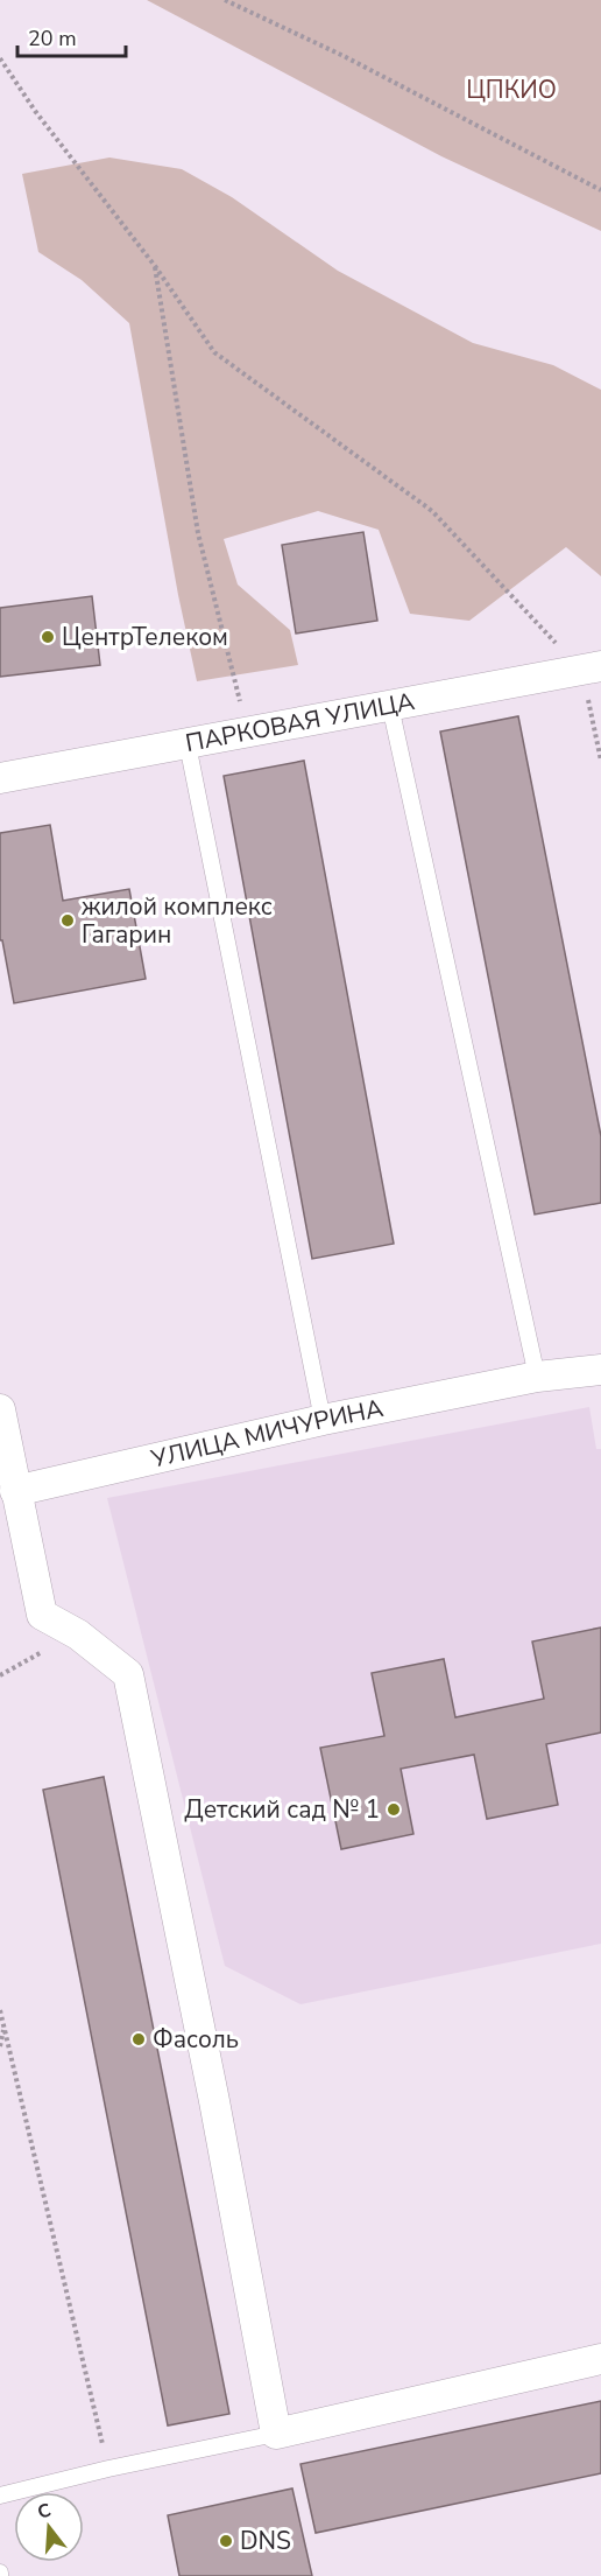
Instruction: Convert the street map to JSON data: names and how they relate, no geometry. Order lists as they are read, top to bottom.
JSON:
{
  "streets": {
    "street": ["ПАРКОВАЯ УЛИЦА", "УЛИЦА МИЧУРИНА"]
  },
  "parks": ["ЦПКИО"],
  "places": [
    "ЦентрТелеком",
    "жилой комплекс Гагарин",
    "Детский сад № 1",
    "Фасоль",
    "DNS"
  ],
  "scale_bar": "20 m",
  "north": "top"
}
